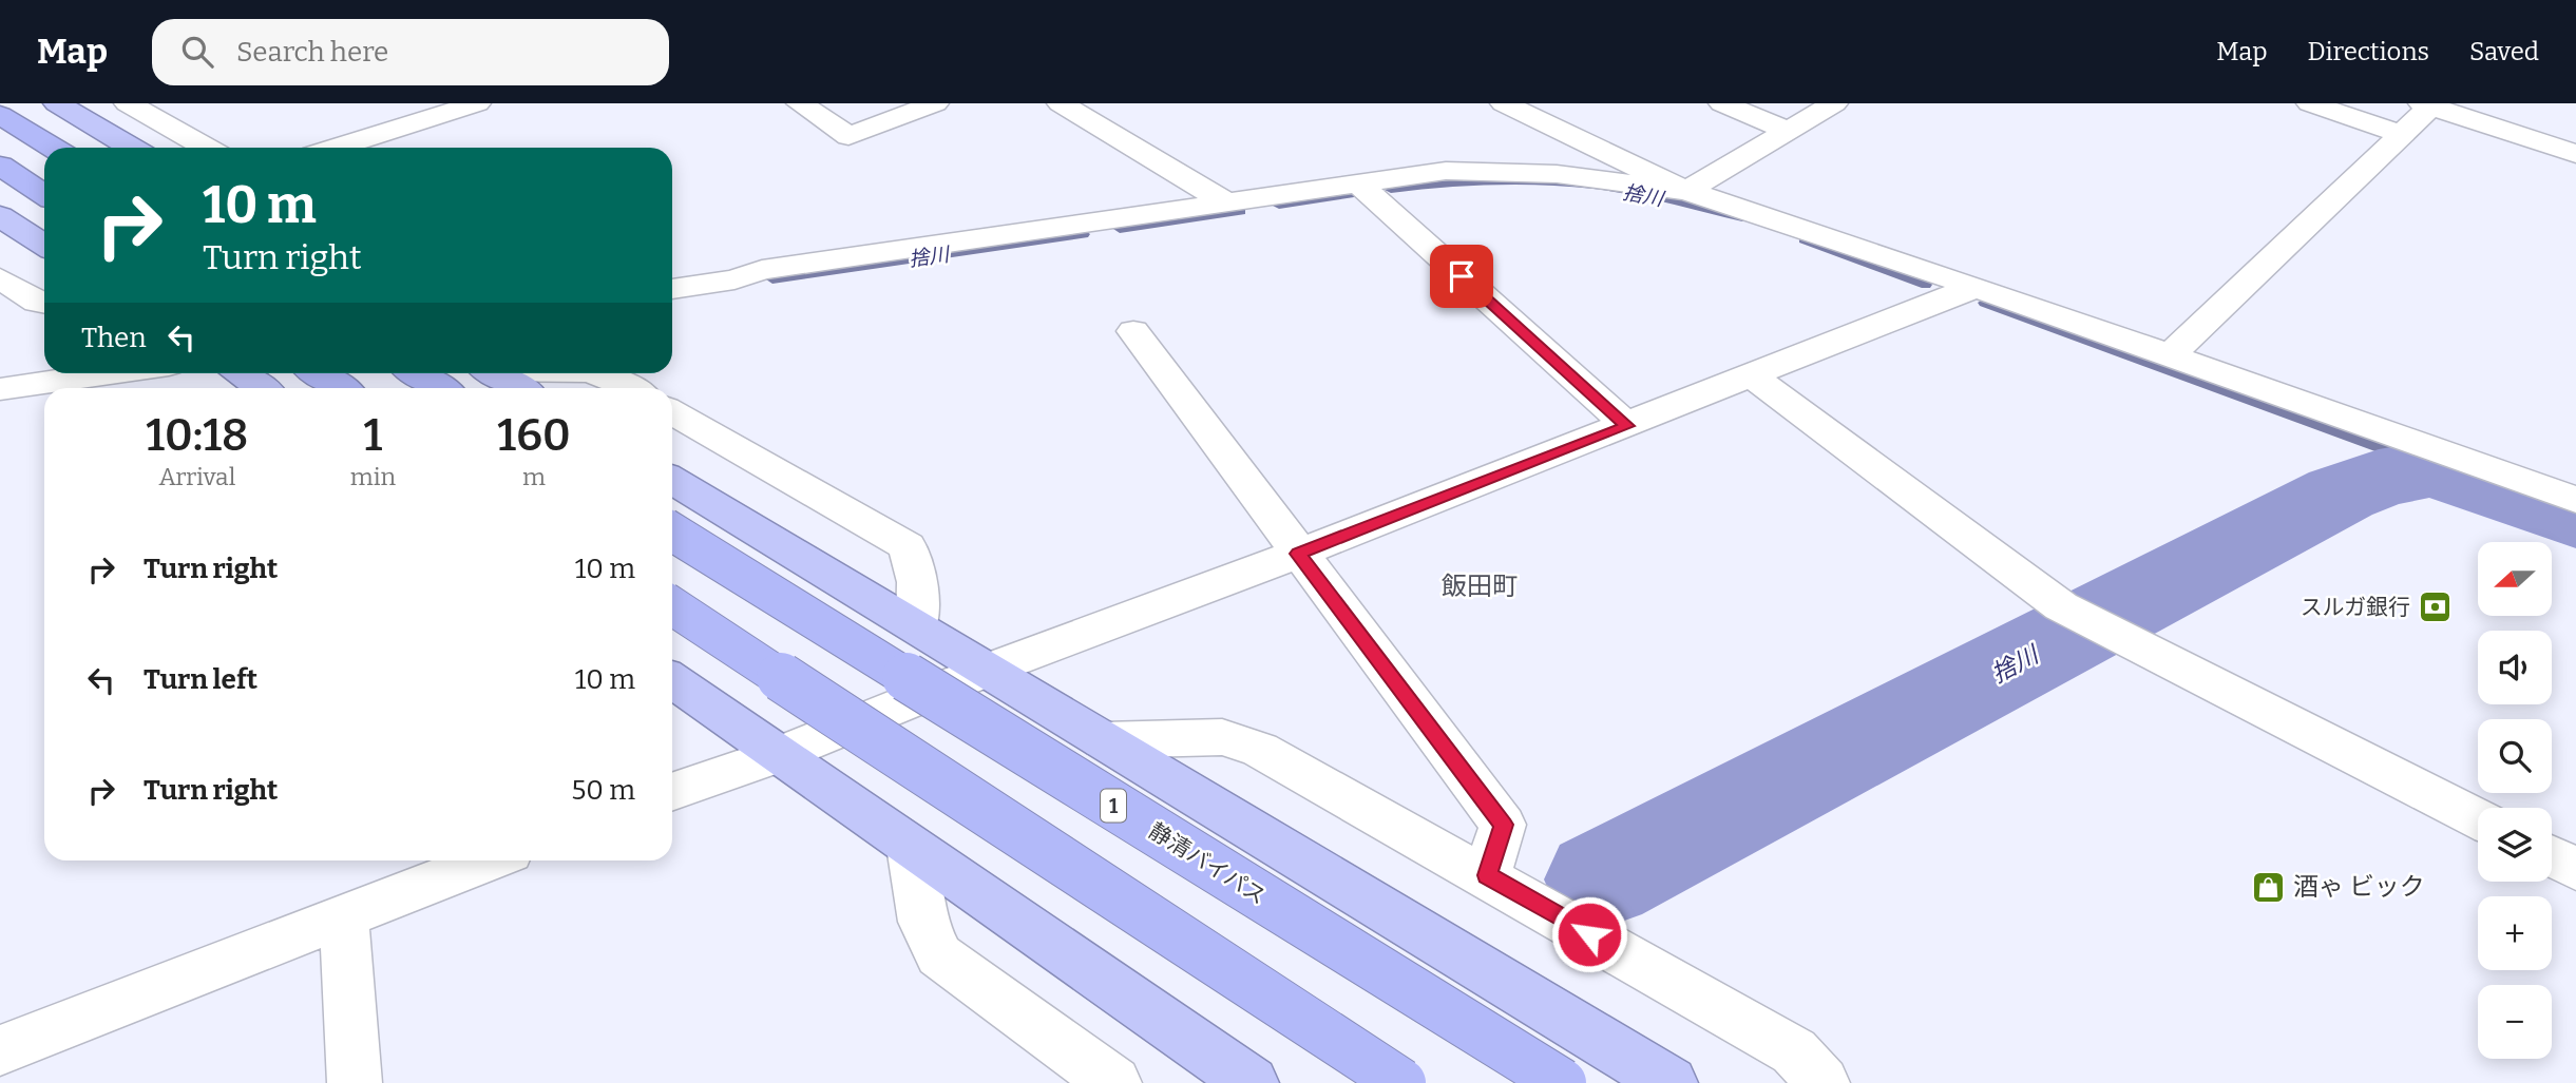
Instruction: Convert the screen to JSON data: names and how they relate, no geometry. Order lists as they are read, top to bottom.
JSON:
{
  "streets": {
    "highway": ["1", "静清バイパス"]
  },
  "districts": ["飯田町"],
  "water": ["捨川"],
  "places": {
    "bank": ["スルガ銀行"],
    "shop": ["酒ゃ ビック"]
  },
  "north": "left",
  "page": {
    "header": "Map",
    "search": "Search here",
    "nav": ["Map", "Directions", "Saved"],
    "turn": ["10 m", "Turn right"],
    "then": "Then",
    "eta": [
      "10:18",
      "Arrival",
      "1",
      "min",
      "160",
      "m"
    ],
    "list": [
      {
        "name": "Turn right",
        "value": "10 m"
      },
      {
        "name": "Turn left",
        "value": "10 m"
      },
      {
        "name": "Turn right",
        "value": "50 m"
      }
    ],
    "map_buttons": ["+", "−"]
  }
}
